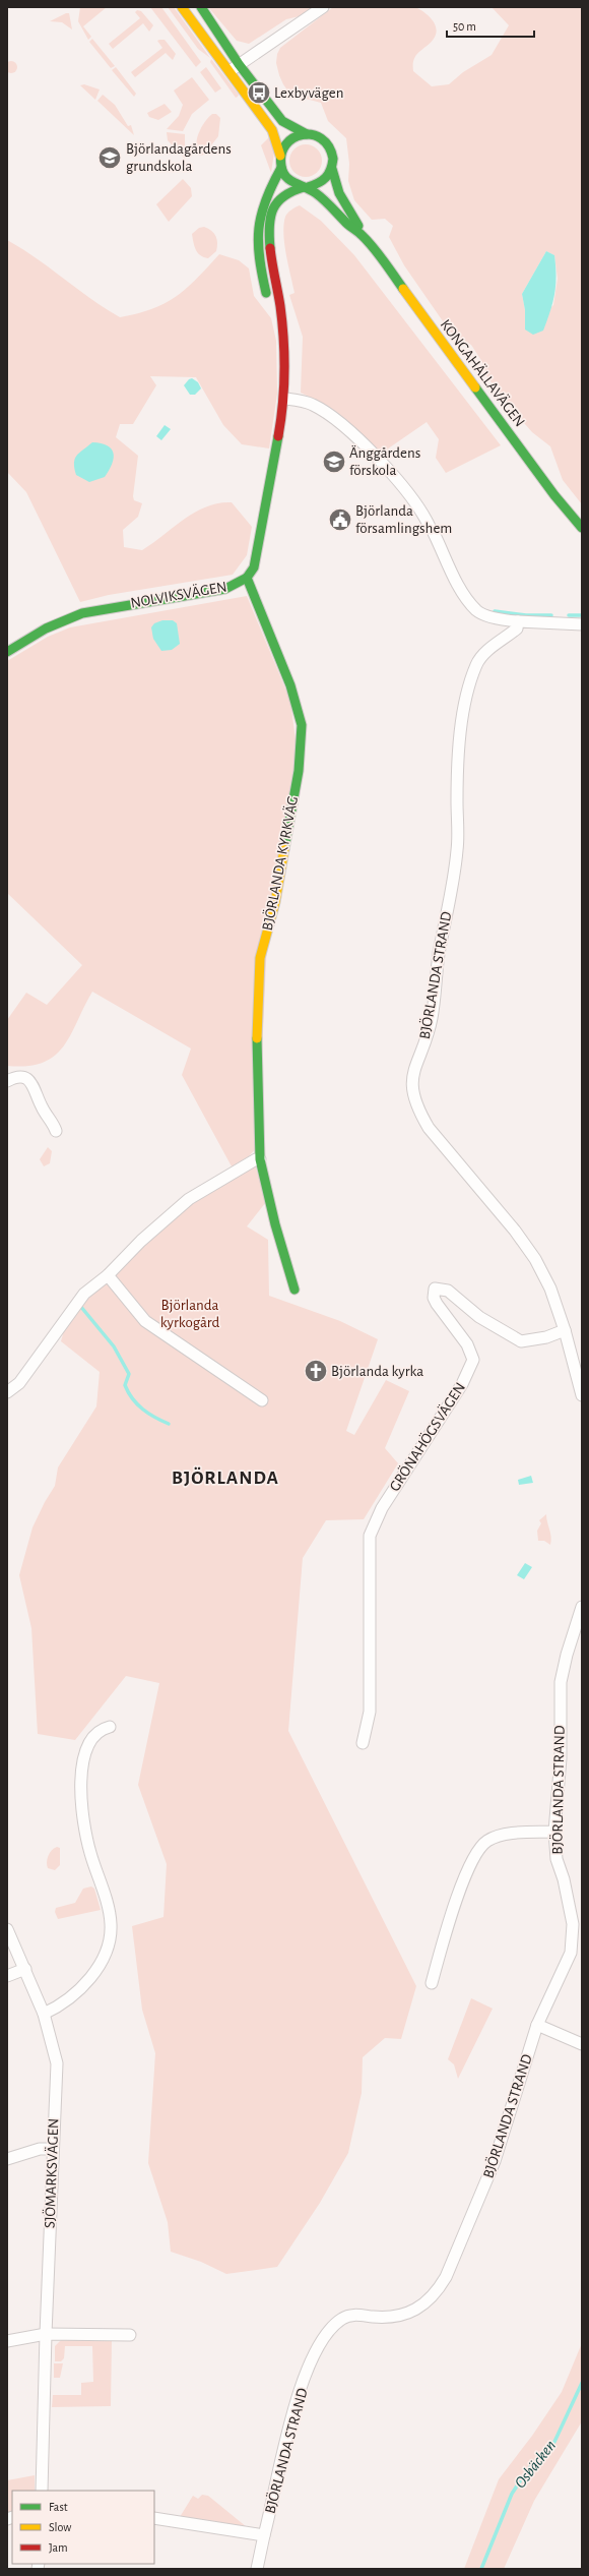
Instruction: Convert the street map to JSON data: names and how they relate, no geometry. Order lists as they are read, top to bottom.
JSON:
{
  "streets": {
    "street": [
      "KONGAHÄLLAVÄGEN",
      "NOLVIKSVÄGEN",
      "BJÖRLANDA KYRKVÄG",
      "BJÖRLANDA STRAND",
      "GRÖNAHÖGSVÄGEN",
      "SJÖMARKSVÄGEN"
    ]
  },
  "crossings": [
    ["KONGAHÄLLAVÄGEN", "NOLVIKSVÄGEN"],
    ["NOLVIKSVÄGEN", "BJÖRLANDA KYRKVÄG"],
    ["BJÖRLANDA STRAND", "GRÖNAHÖGSVÄGEN"]
  ],
  "districts": ["BJÖRLANDA"],
  "water": ["Osbäcken"],
  "parks": ["Björlanda kyrkogård"],
  "places": {
    "bus stop": ["Lexbyvägen"],
    "school or university": ["Björlandagårdens grundskola", "Änggårdens förskola"],
    "public building": ["Björlanda församlingshem"],
    "church": ["Björlanda kyrka"]
  },
  "legend": ["Fast", "Slow", "Jam"],
  "scale_bar": "50 m"
}
